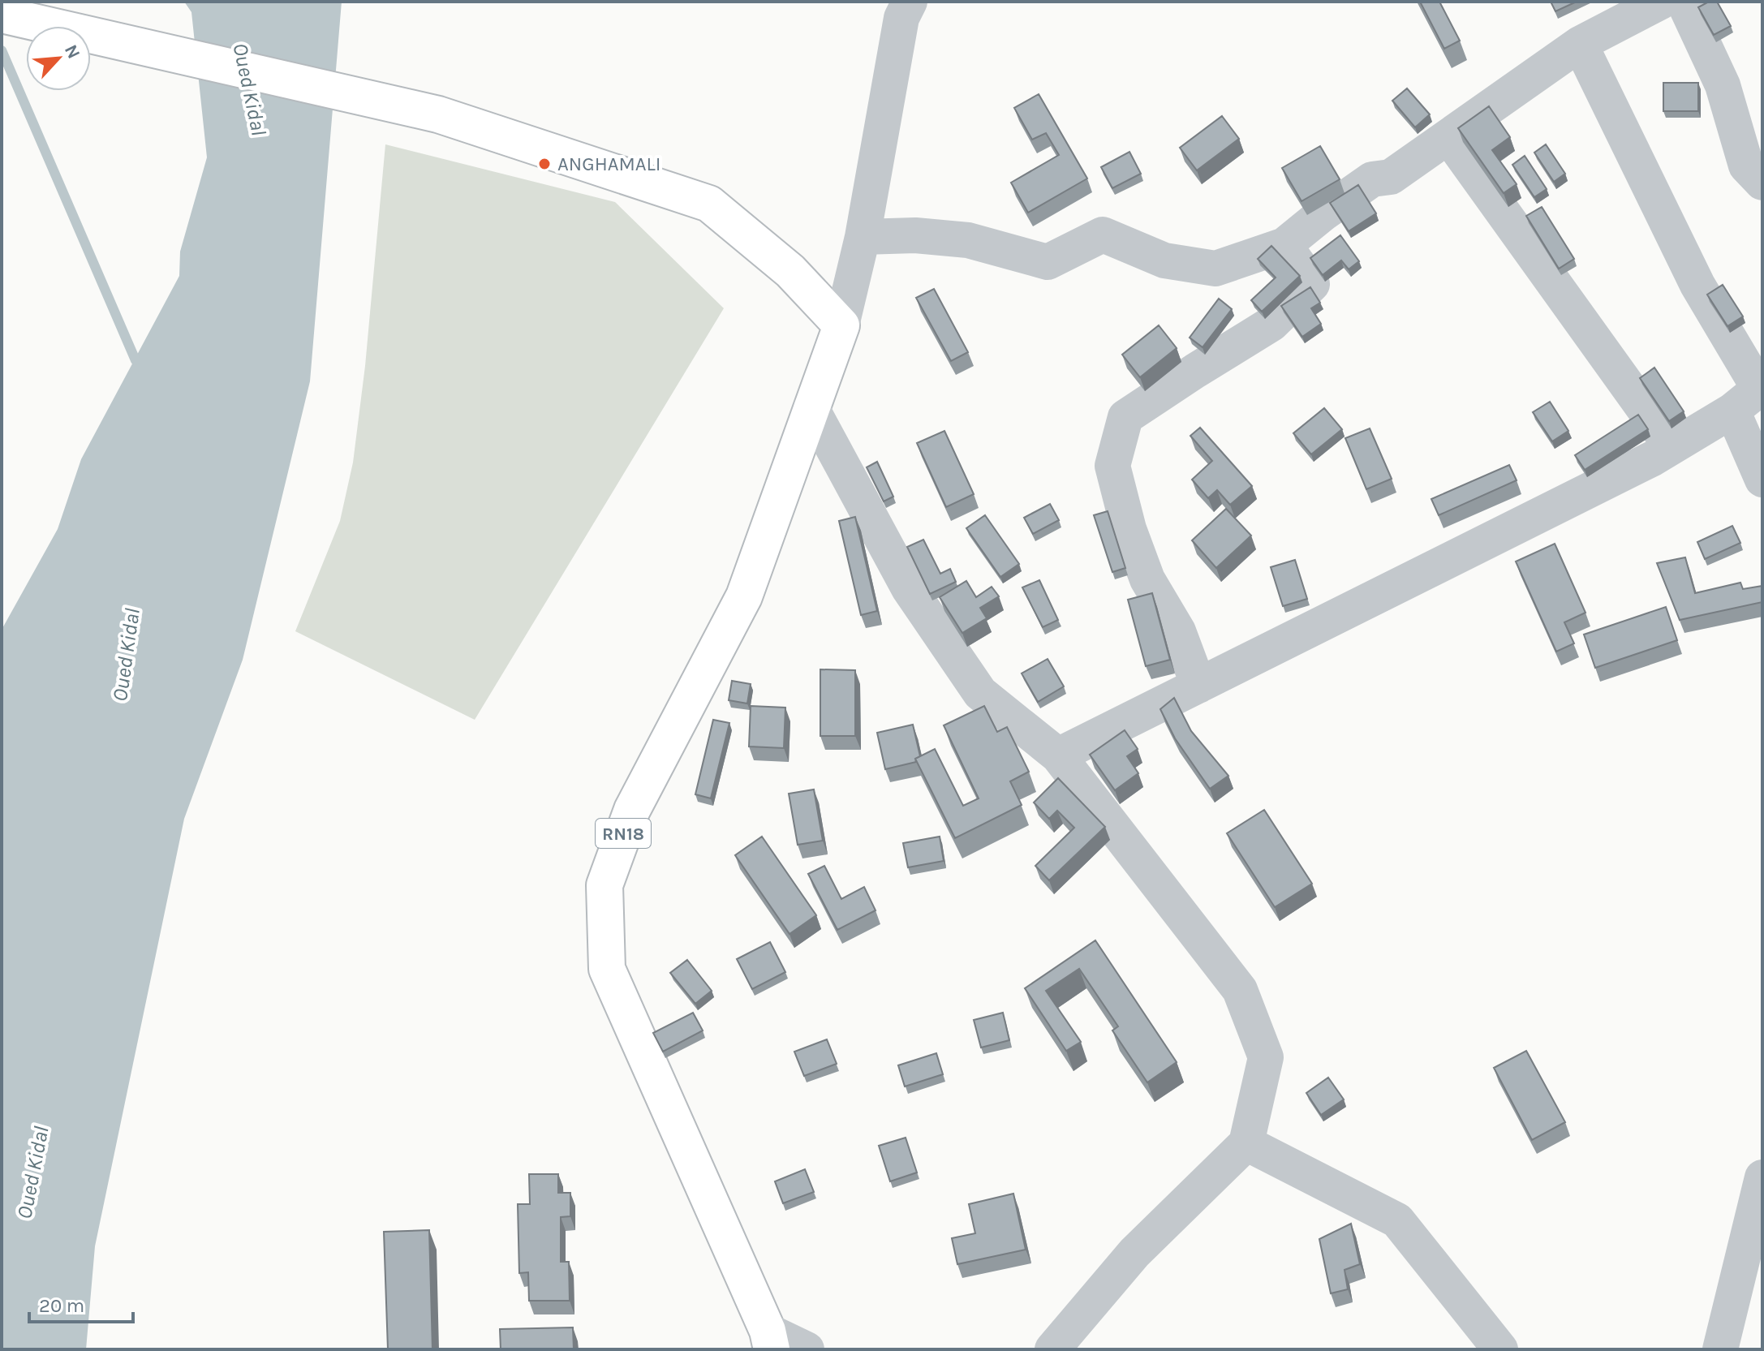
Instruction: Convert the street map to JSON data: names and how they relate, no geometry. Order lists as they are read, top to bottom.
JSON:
{
  "streets": {
    "main road": ["RN18"]
  },
  "water": ["Oued Kidal"],
  "places": ["ANGHAMALI"],
  "scale_bar": "20 m",
  "north": "top right"
}
